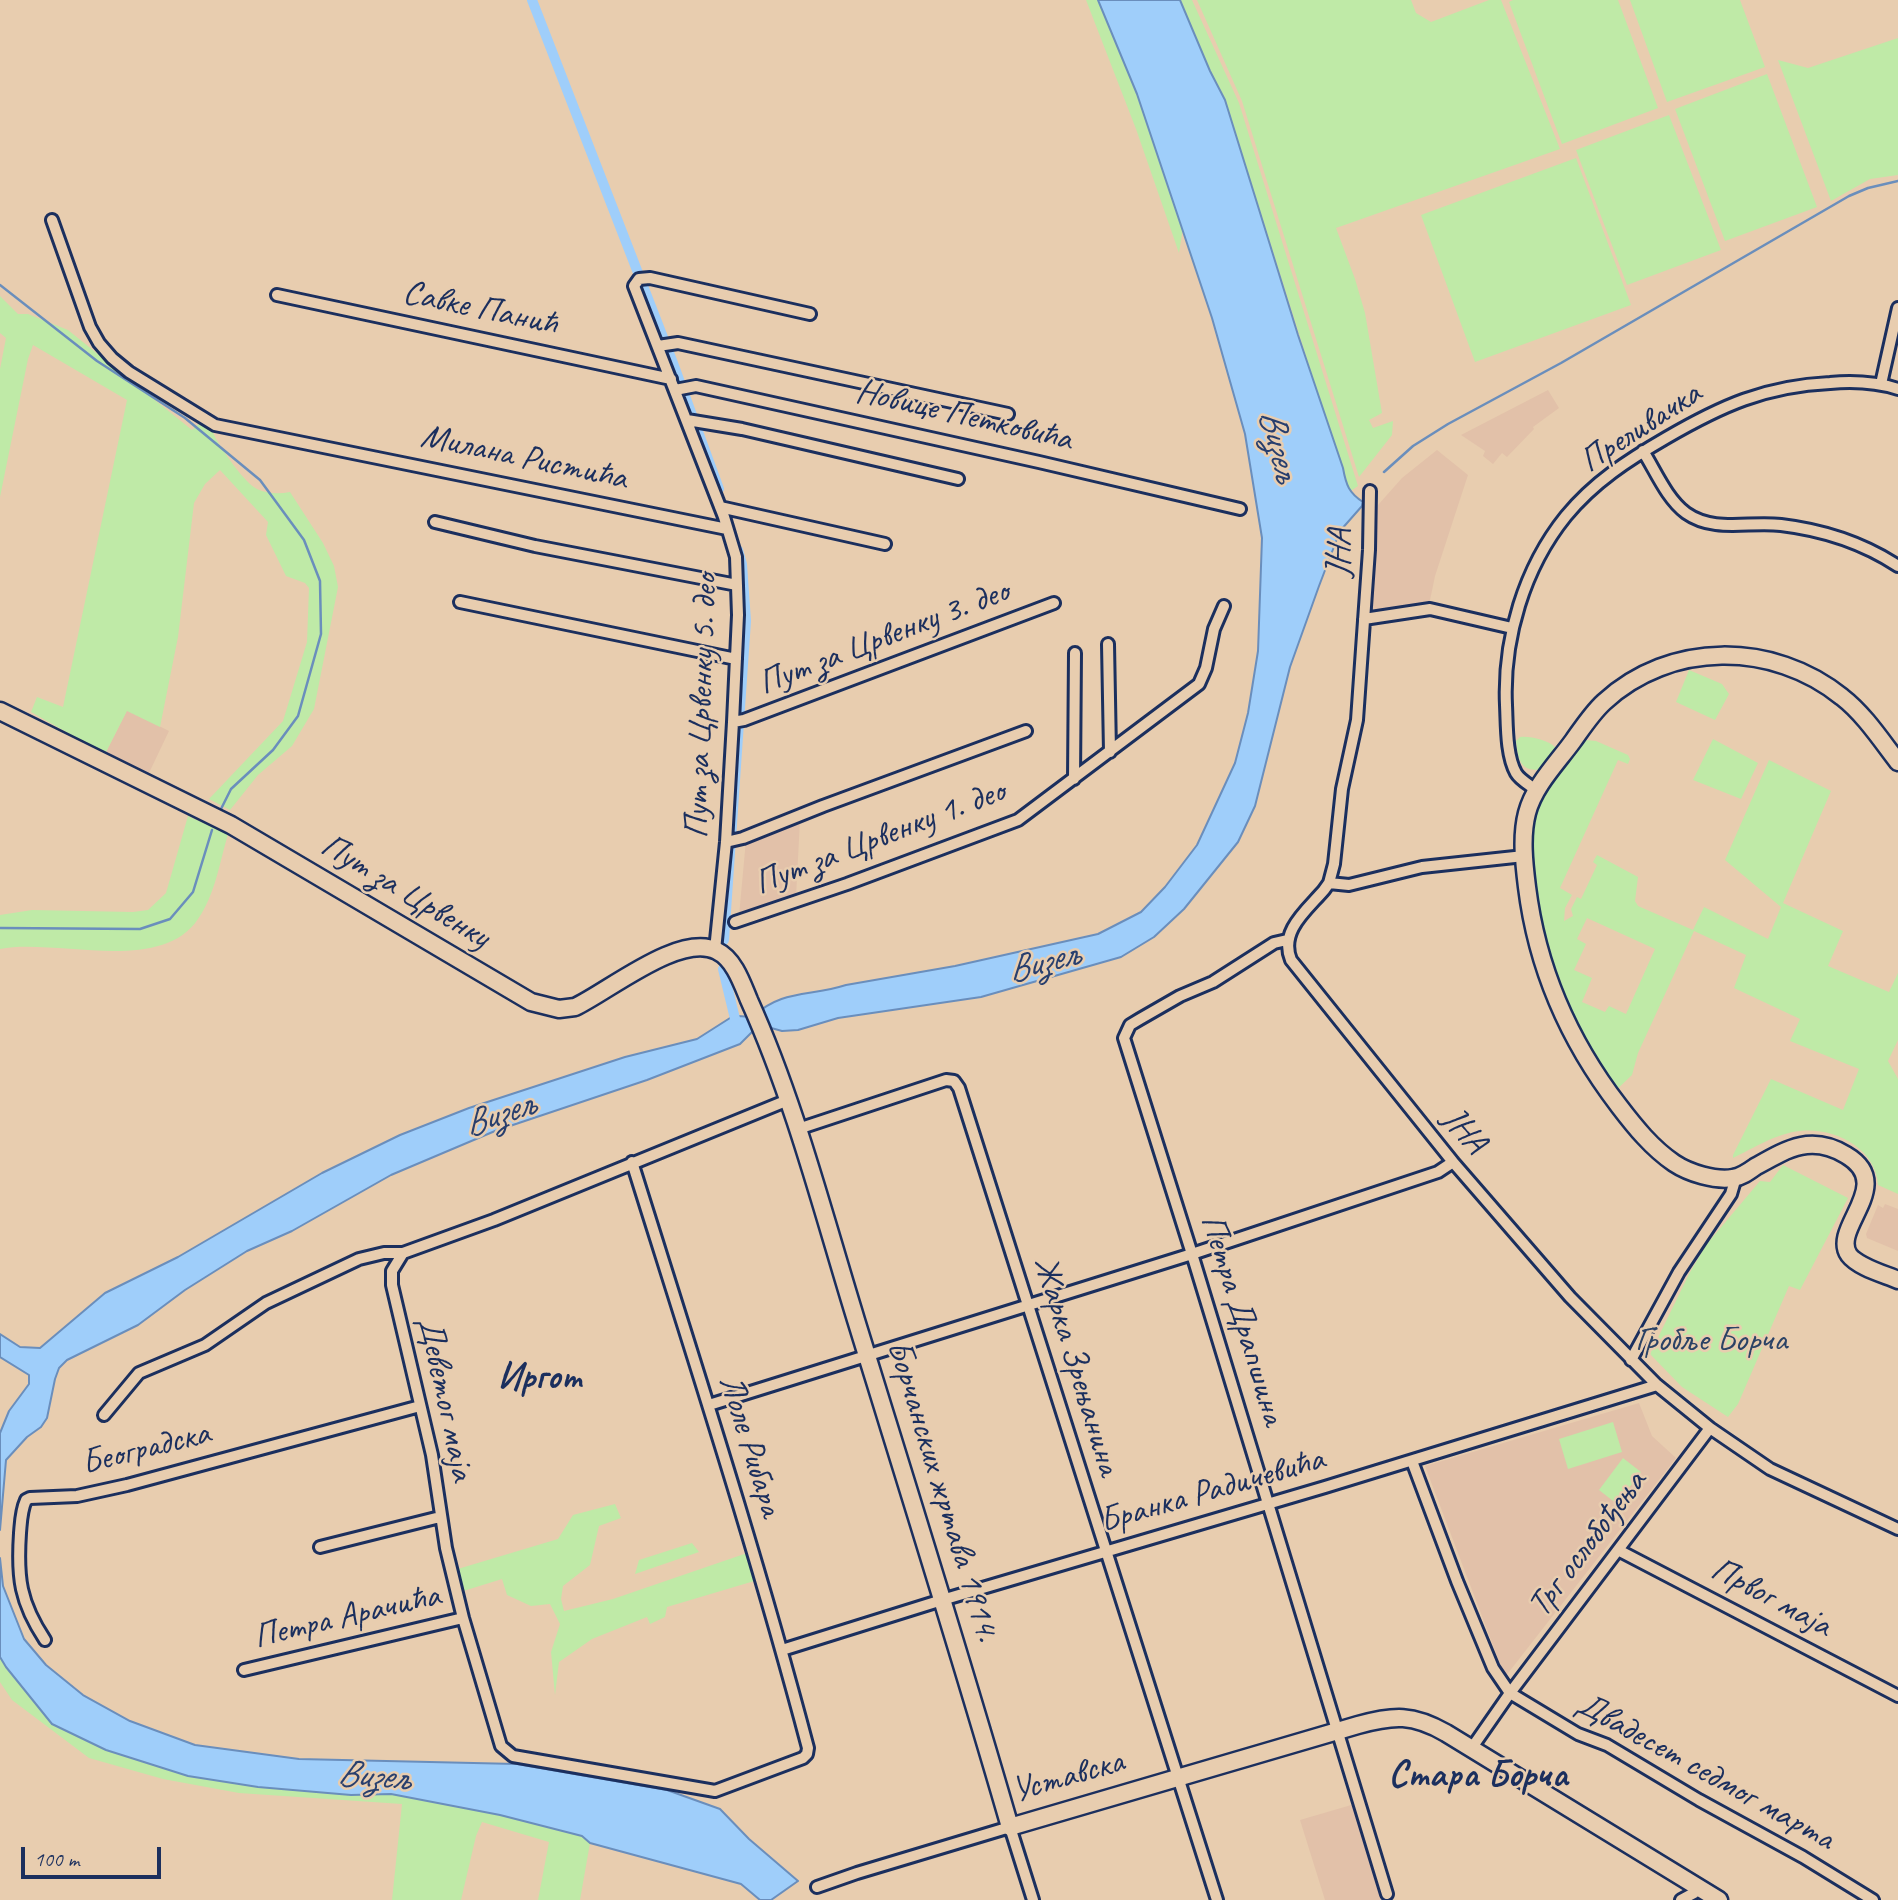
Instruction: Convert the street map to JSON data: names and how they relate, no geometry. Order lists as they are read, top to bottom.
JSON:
{
  "streets": {
    "street": [
      "Савке Панић",
      "Новице Петковића",
      "Преливачка",
      "Милана Ристића",
      "ЈНА",
      "Пут за Црвенку 3. део",
      "Пут за Црвенку 5. део",
      "Пут за Црвенку 1. део",
      "Пут за Црвенку",
      "Петра Драпшина",
      "Жарка Зрењанина",
      "Деветог маја",
      "Лоле Рибара",
      "Београдска",
      "Борчанских жртава 1914.",
      "Бранка Радичевића",
      "Трг ослобођења",
      "Првог маја",
      "Петра Арачића",
      "Двадесет седмог марта",
      "Уставска"
    ]
  },
  "crossings": [
    ["Савке Панић", "Новице Петковића"],
    ["Савке Панић", "Пут за Црвенку 5. део"],
    ["Новице Петковића", "Пут за Црвенку 5. део"],
    ["Преливачка", "ЈНА"],
    ["Милана Ристића", "Пут за Црвенку 5. део"],
    ["ЈНА", "Петра Драпшина"],
    ["ЈНА", "Бранка Радичевића"],
    ["ЈНА", "Трг ослобођења"],
    ["Пут за Црвенку 3. део", "Пут за Црвенку 5. део"],
    ["Пут за Црвенку 5. део", "Пут за Црвенку"],
    ["Пут за Црвенку 5. део", "Борчанских жртава 1914."],
    ["Пут за Црвенку", "Борчанских жртава 1914."],
    ["Петра Драпшина", "Бранка Радичевића"],
    ["Петра Драпшина", "Уставска"],
    ["Жарка Зрењанина", "Борчанских жртава 1914."],
    ["Жарка Зрењанина", "Бранка Радичевића"],
    ["Жарка Зрењанина", "Уставска"],
    ["Деветог маја", "Лоле Рибара"],
    ["Деветог маја", "Београдска"],
    ["Деветог маја", "Петра Арачића"],
    ["Лоле Рибара", "Бранка Радичевића"],
    ["Борчанских жртава 1914.", "Бранка Радичевића"],
    ["Борчанских жртава 1914.", "Уставска"],
    ["Бранка Радичевића", "Трг ослобођења"],
    ["Трг ослобођења", "Првог маја"],
    ["Трг ослобођења", "Двадесет седмог марта"],
    ["Трг ослобођења", "Уставска"]
  ],
  "districts": ["Иргот", "Стара Борча"],
  "water": ["Визељ"],
  "parks": ["Гробље Борча"],
  "scale_bar": "100 m"
}
